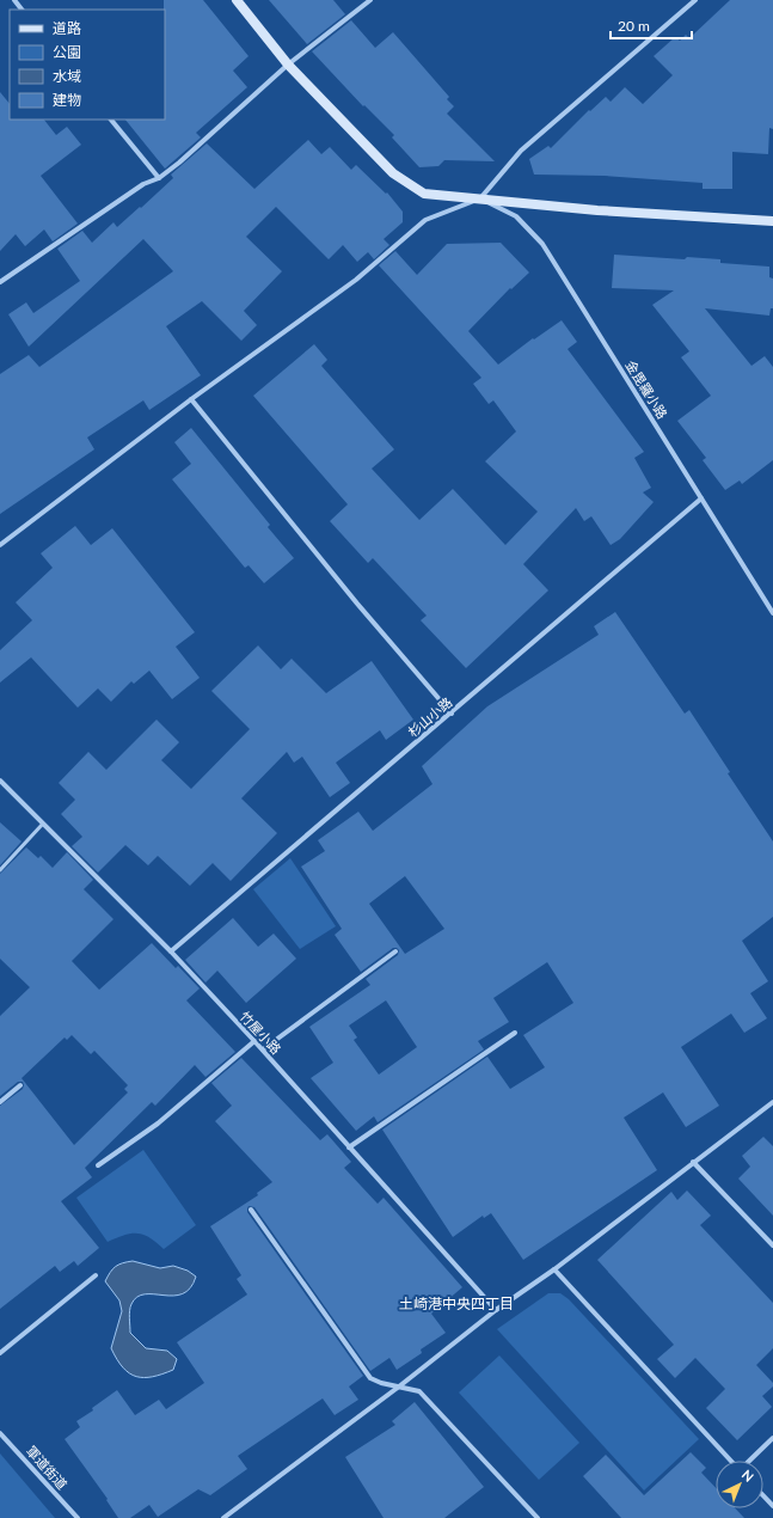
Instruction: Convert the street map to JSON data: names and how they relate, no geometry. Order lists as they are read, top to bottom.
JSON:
{
  "streets": {
    "street": [
      "金毘羅小路",
      "杉山小路",
      "竹屋小路",
      "軍道街道"
    ]
  },
  "crossings": [
    ["金毘羅小路", "杉山小路"],
    ["杉山小路", "竹屋小路"]
  ],
  "districts": ["土崎港中央四丁目"],
  "legend": [
    "道路",
    "公園",
    "水域",
    "建物"
  ],
  "scale_bar": "20 m",
  "north": "top right"
}
